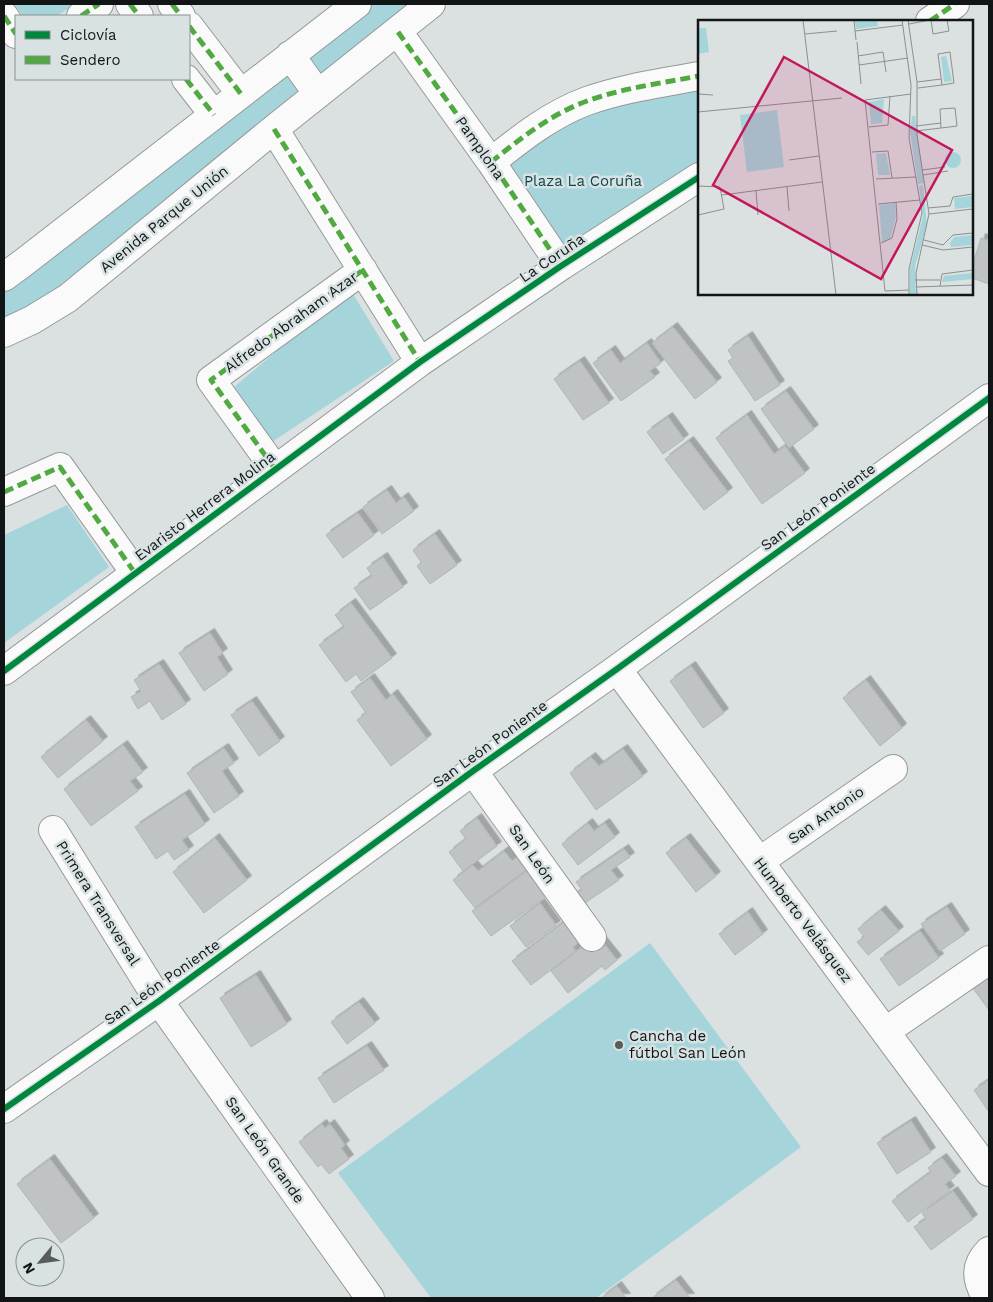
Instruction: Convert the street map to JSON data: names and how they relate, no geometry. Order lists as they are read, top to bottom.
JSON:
{
  "streets": {
    "street": [
      "Pamplona",
      "Avenida Parque Unión",
      "La Coruña",
      "Alfredo Abraham Azar",
      "Evaristo Herrera Molina",
      "San León Poniente",
      "San Antonio",
      "San León",
      "Primera Transversal",
      "Humberto Velásquez",
      "San León Grande"
    ]
  },
  "crossings": [
    ["Pamplona", "Avenida Parque Unión"],
    ["Pamplona", "La Coruña"],
    ["La Coruña", "Evaristo Herrera Molina"],
    ["Alfredo Abraham Azar", "Evaristo Herrera Molina"],
    ["San León Poniente", "San León"],
    ["San León Poniente", "Primera Transversal"],
    ["San León Poniente", "Humberto Velásquez"],
    ["San León Poniente", "San León Grande"],
    ["San Antonio", "Humberto Velásquez"],
    ["Primera Transversal", "San León Grande"]
  ],
  "parks": ["Plaza La Coruña"],
  "places": ["Cancha de fútbol San León"],
  "legend": ["Ciclovía", "Sendero"],
  "north": "bottom left"
}
